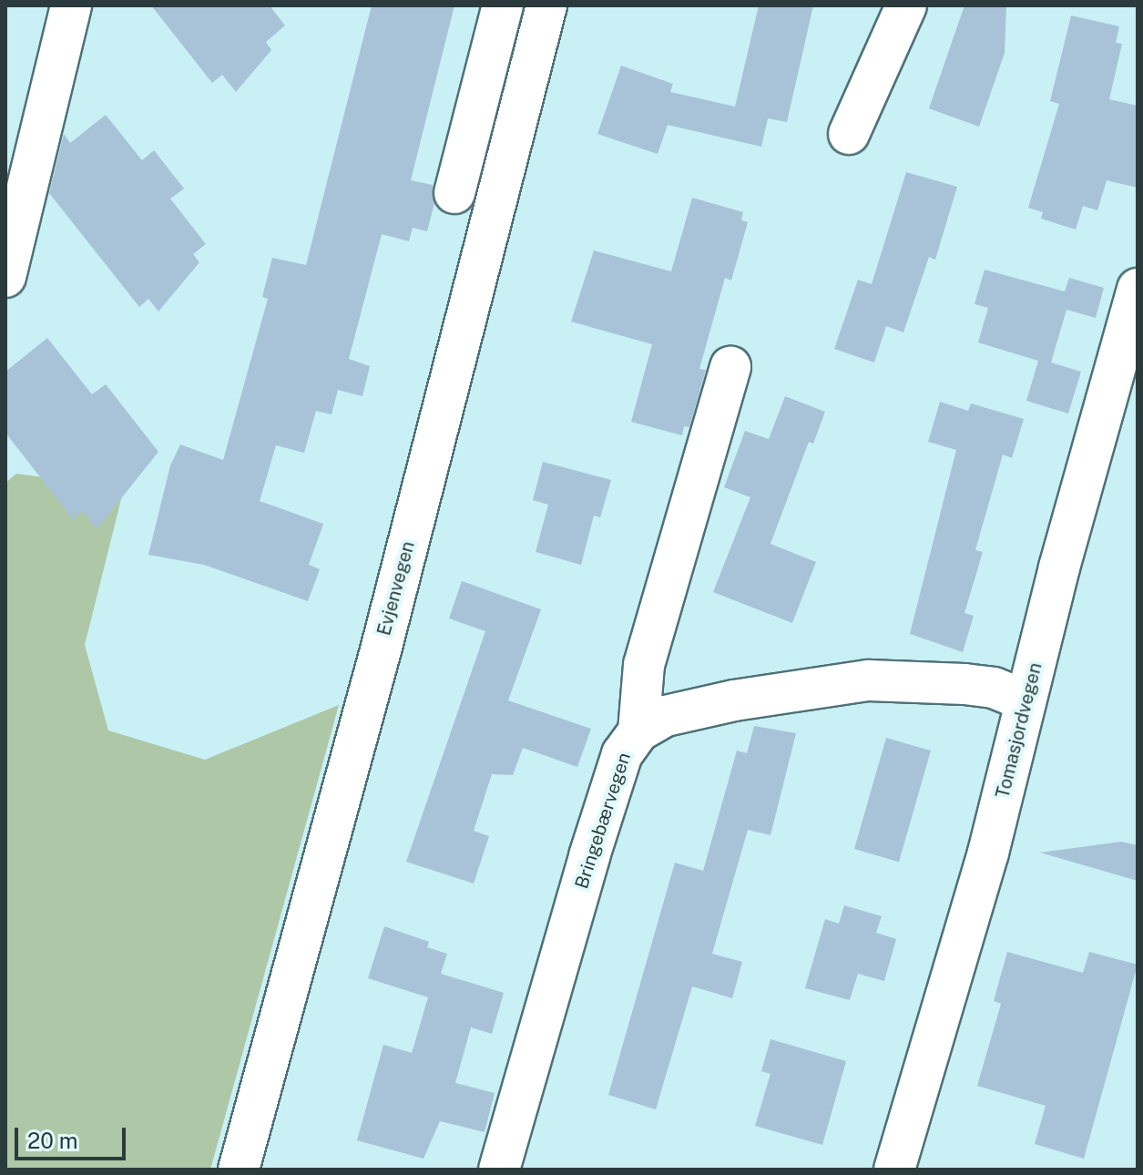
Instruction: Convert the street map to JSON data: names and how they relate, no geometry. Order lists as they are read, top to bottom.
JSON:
{
  "streets": {
    "street": ["Evjenvegen", "Tomasjordvegen", "Bringebærvegen"]
  },
  "crossings": [
    ["Tomasjordvegen", "Bringebærvegen"]
  ],
  "scale_bar": "20 m"
}
